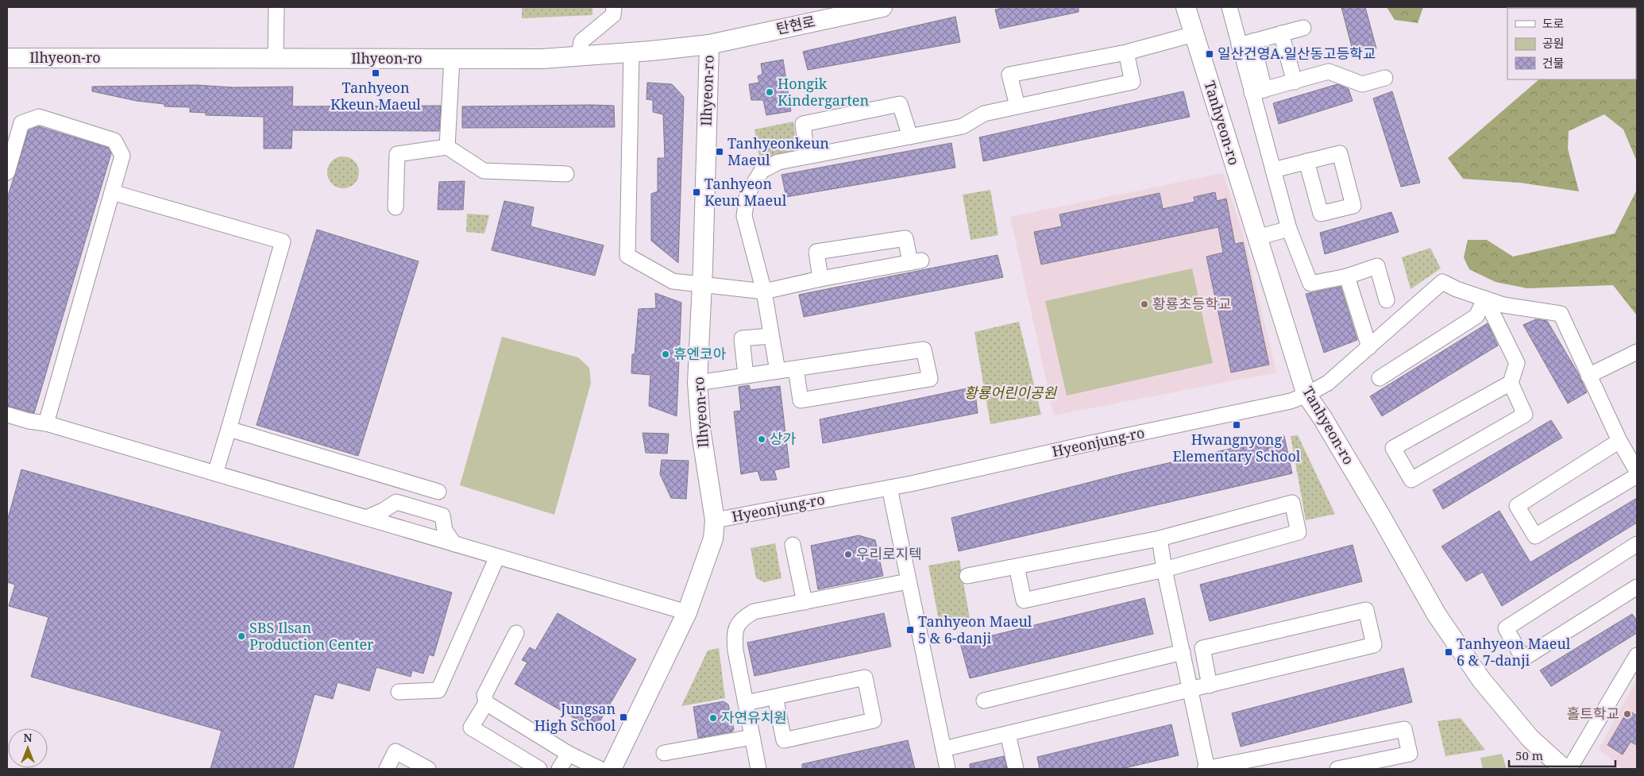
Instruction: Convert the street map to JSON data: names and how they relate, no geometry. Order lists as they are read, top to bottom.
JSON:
{
  "streets": {
    "main road": ["탄현로", "Ilhyeon-ro", "Tanhyeon-ro"],
    "street": ["Hyeonjung-ro"]
  },
  "crossings": [
    ["탄현로", "Ilhyeon-ro"],
    ["Ilhyeon-ro", "Hyeonjung-ro"],
    ["Tanhyeon-ro", "Hyeonjung-ro"]
  ],
  "parks": ["황룡어린이공원"],
  "places": {
    "transit": [
      "일산건영A.일산동고등학교",
      "Tanhyeon Kkeun Maeul",
      "Tanhyeonkeun Maeul",
      "Tanhyeon Keun Maeul",
      "Hwangnyong Elementary School",
      "Tanhyeon Maeul 5 & 6-danji",
      "Tanhyeon Maeul 6 & 7-danji",
      "Jungsan High School"
    ],
    "other": [
      "Hongik Kindergarten",
      "황룡초등학교",
      "휴엔코아",
      "상가",
      "우리로지텍",
      "SBS Ilsan Production Center",
      "홀트학교",
      "자연유치원"
    ]
  },
  "legend": ["도로", "공원", "건물"],
  "scale_bar": "50 m",
  "north": "top"
}
